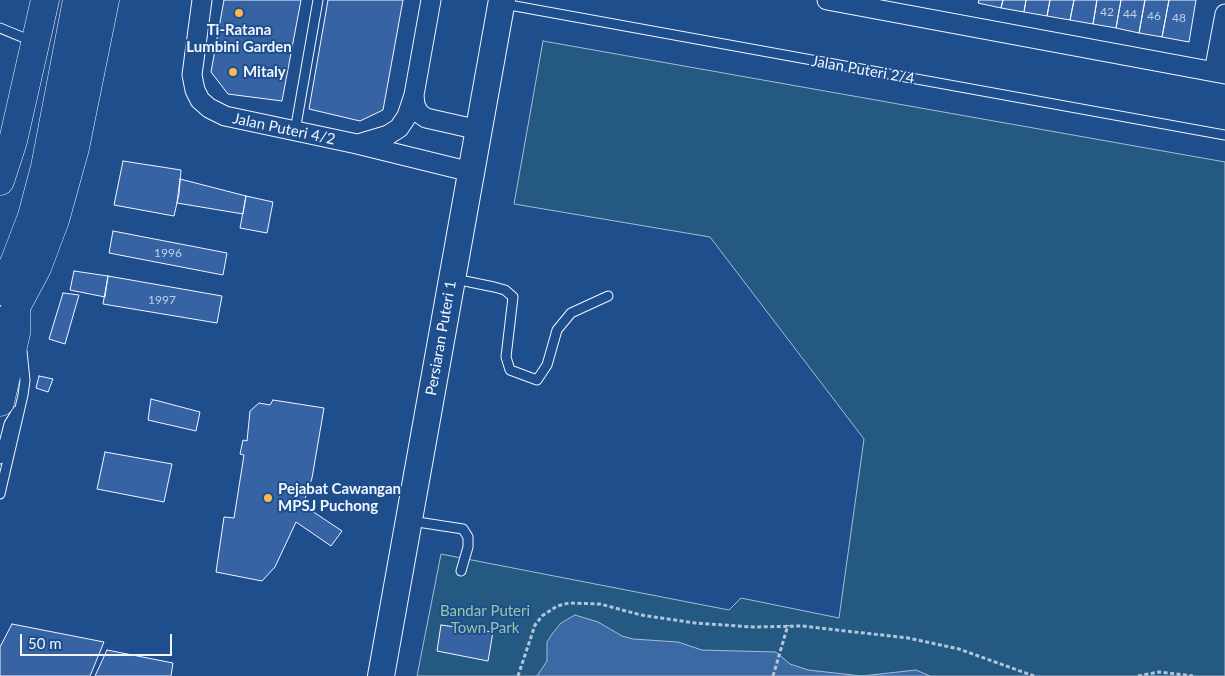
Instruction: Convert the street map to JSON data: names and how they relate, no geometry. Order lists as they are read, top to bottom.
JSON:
{
  "streets": {
    "street": ["Jalan Puteri 4/2", "Persiaran Puteri 1"],
    "lane": ["Jalan Puteri 2/4"]
  },
  "crossings": [
    ["Jalan Puteri 2/4", "Persiaran Puteri 1"],
    ["Jalan Puteri 4/2", "Persiaran Puteri 1"]
  ],
  "parks": ["Bandar Puteri Town Park"],
  "places": ["Ti-Ratana Lumbini Garden", "Mitaly", "Pejabat Cawangan MPSJ Puchong"],
  "house_numbers": [
    "42",
    "44",
    "46",
    "48",
    "1996",
    "1997"
  ],
  "scale_bar": "50 m"
}
